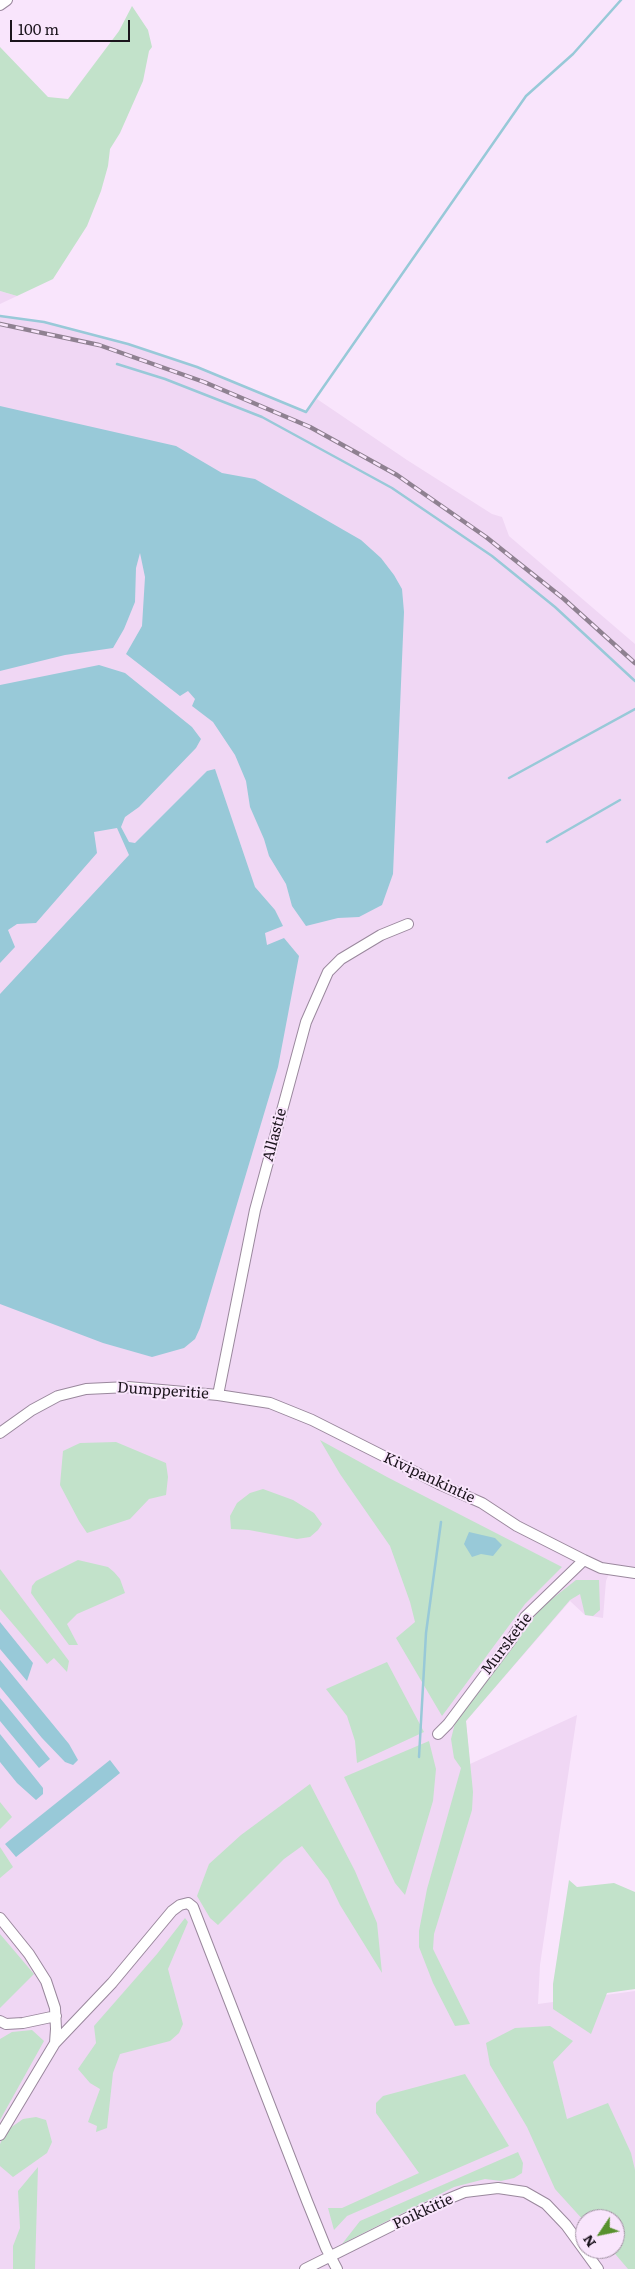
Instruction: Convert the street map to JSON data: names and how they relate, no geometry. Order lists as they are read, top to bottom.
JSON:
{
  "streets": {
    "street": [
      "Allastie",
      "Dumpperitie",
      "Kivipankintie",
      "Mursketie",
      "Poikkitie"
    ]
  },
  "crossings": [
    ["Allastie", "Dumpperitie"],
    ["Allastie", "Kivipankintie"],
    ["Dumpperitie", "Kivipankintie"],
    ["Kivipankintie", "Mursketie"]
  ],
  "scale_bar": "100 m",
  "north": "bottom left"
}
